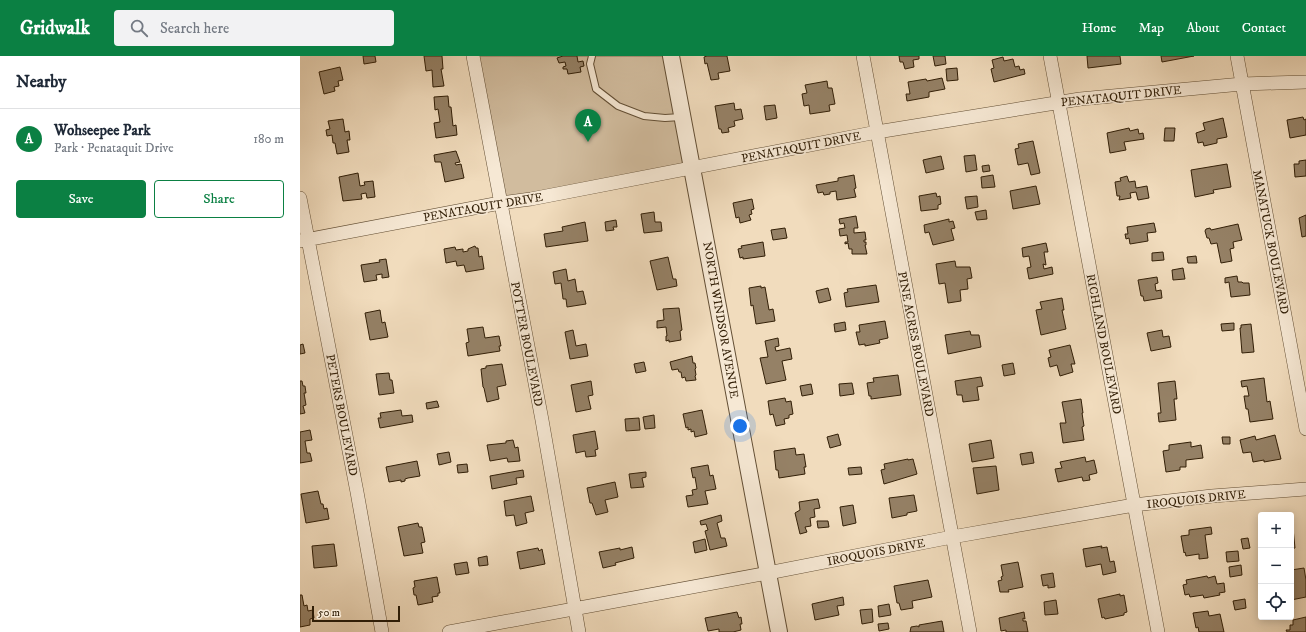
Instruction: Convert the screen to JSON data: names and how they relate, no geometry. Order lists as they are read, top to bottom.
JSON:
{
  "streets": {
    "street": [
      "PENATAQUIT DRIVE",
      "MANATUCK BOULEVARD",
      "NORTH WINDSOR AVENUE",
      "POTTER BOULEVARD",
      "PINE ACRES BOULEVARD",
      "RICHLAND BOULEVARD",
      "PETERS BOULEVARD",
      "IROQUOIS DRIVE"
    ]
  },
  "crossings": [
    ["PENATAQUIT DRIVE", "MANATUCK BOULEVARD"],
    ["PENATAQUIT DRIVE", "NORTH WINDSOR AVENUE"],
    ["PENATAQUIT DRIVE", "POTTER BOULEVARD"],
    ["PENATAQUIT DRIVE", "PINE ACRES BOULEVARD"],
    ["PENATAQUIT DRIVE", "RICHLAND BOULEVARD"],
    ["PENATAQUIT DRIVE", "PETERS BOULEVARD"],
    ["NORTH WINDSOR AVENUE", "IROQUOIS DRIVE"],
    ["POTTER BOULEVARD", "IROQUOIS DRIVE"],
    ["PINE ACRES BOULEVARD", "IROQUOIS DRIVE"],
    ["RICHLAND BOULEVARD", "IROQUOIS DRIVE"]
  ],
  "scale_bar": "50 m",
  "page": {
    "header": "Gridwalk",
    "search": "Search here",
    "nav": [
      "Home",
      "Map",
      "About",
      "Contact"
    ],
    "heading": "Nearby",
    "list": [
      {
        "mark": "A",
        "name": "Wohseepee Park",
        "note": "Park · Penataquit Drive",
        "value": "180 m"
      }
    ],
    "pins": "A",
    "buttons": ["Save", "Share"],
    "map_buttons": ["+", "−"],
    "scale": "50 m"
  }
}
